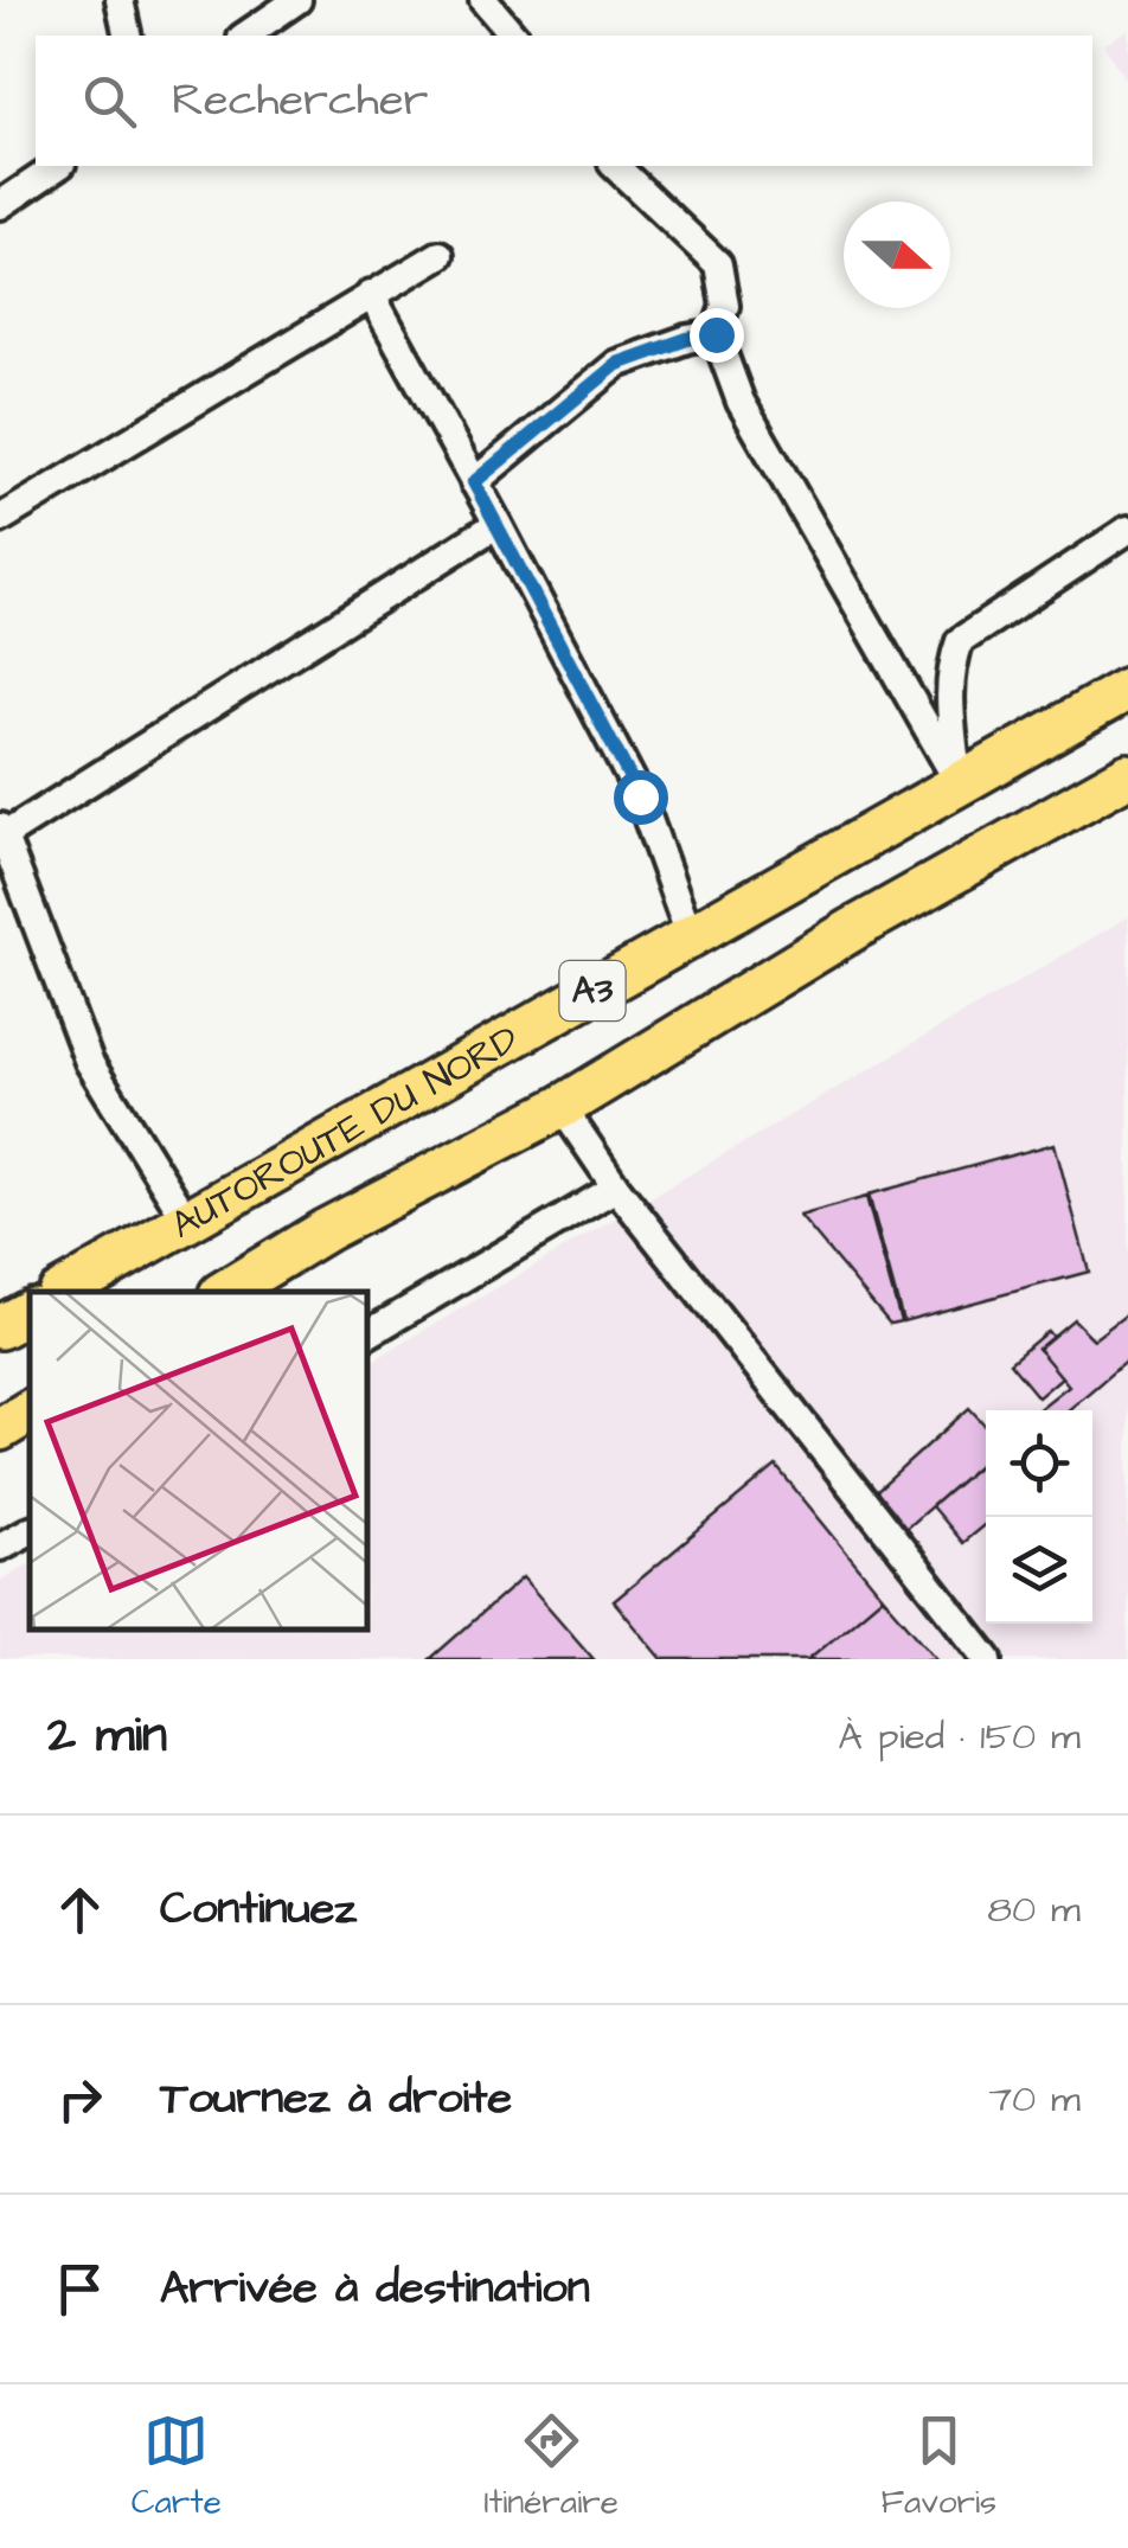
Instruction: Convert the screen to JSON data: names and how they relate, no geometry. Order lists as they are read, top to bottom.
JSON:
{
  "streets": {
    "highway": ["A3", "AUTOROUTE DU NORD"]
  },
  "north": "right",
  "page": {
    "search": "Rechercher",
    "heading": ["2 min", "À pied · 150 m"],
    "list": [
      ["Continuez", "80 m"],
      ["Tournez à droite", "70 m"],
      "Arrivée à destination"
    ],
    "nav": ["Carte", "Itinéraire", "Favoris"]
  }
}
